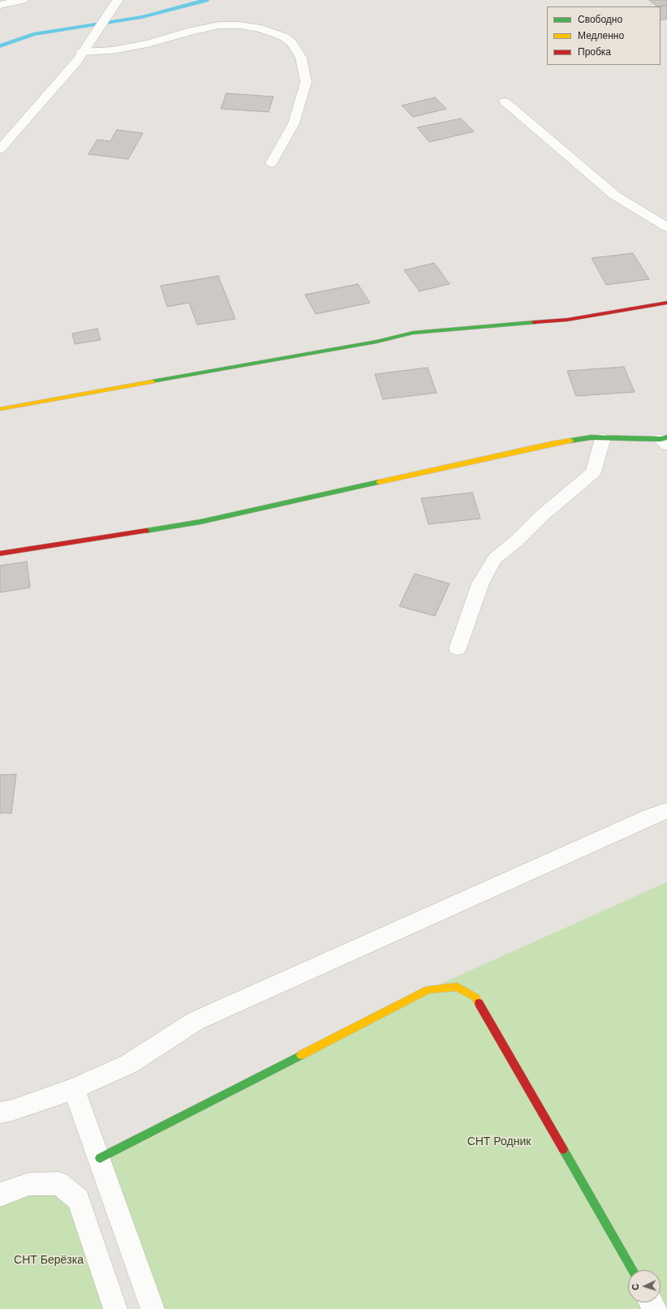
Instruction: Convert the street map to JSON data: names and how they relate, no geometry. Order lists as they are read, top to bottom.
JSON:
{
  "parks": ["СНТ Родник", "СНТ Берёзка"],
  "legend": ["Свободно", "Медленно", "Пробка"],
  "north": "left"
}
